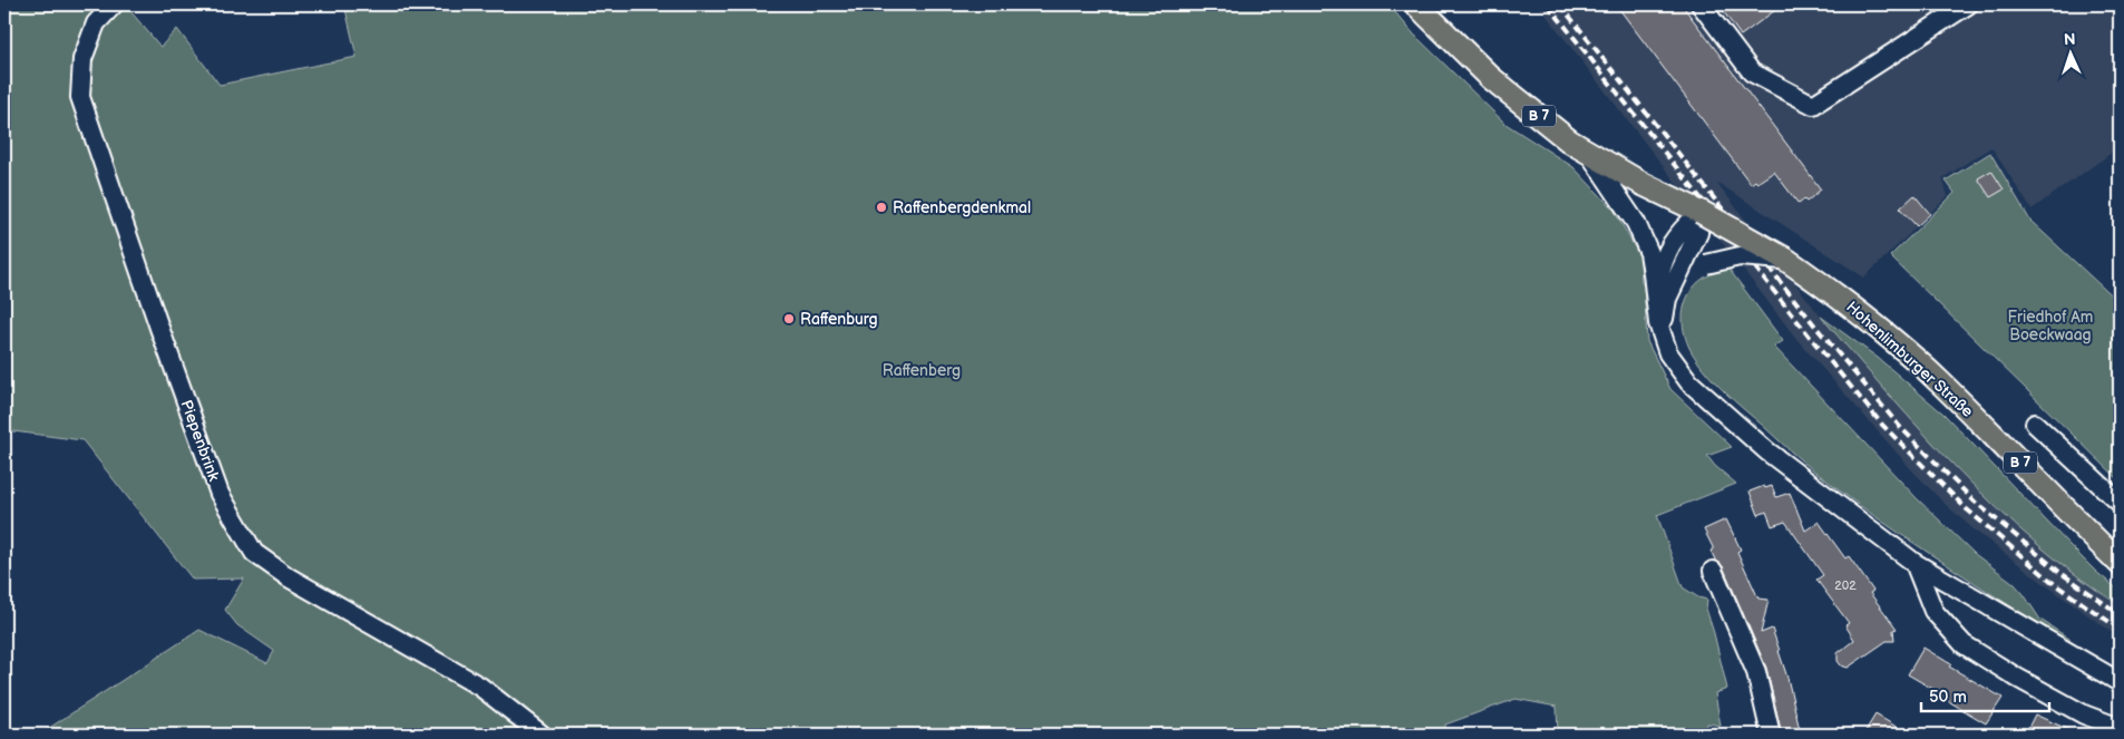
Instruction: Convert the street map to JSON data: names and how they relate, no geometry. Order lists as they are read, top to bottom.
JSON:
{
  "streets": {
    "main road": ["B 7", "Hohenlimburger Straße"],
    "street": ["Piepenbrink"]
  },
  "parks": ["Friedhof Am Boeckwaag", "Raffenberg"],
  "places": ["Raffenbergdenkmal", "Raffenburg"],
  "house_numbers": ["202"],
  "scale_bar": "50 m",
  "north": "top"
}
